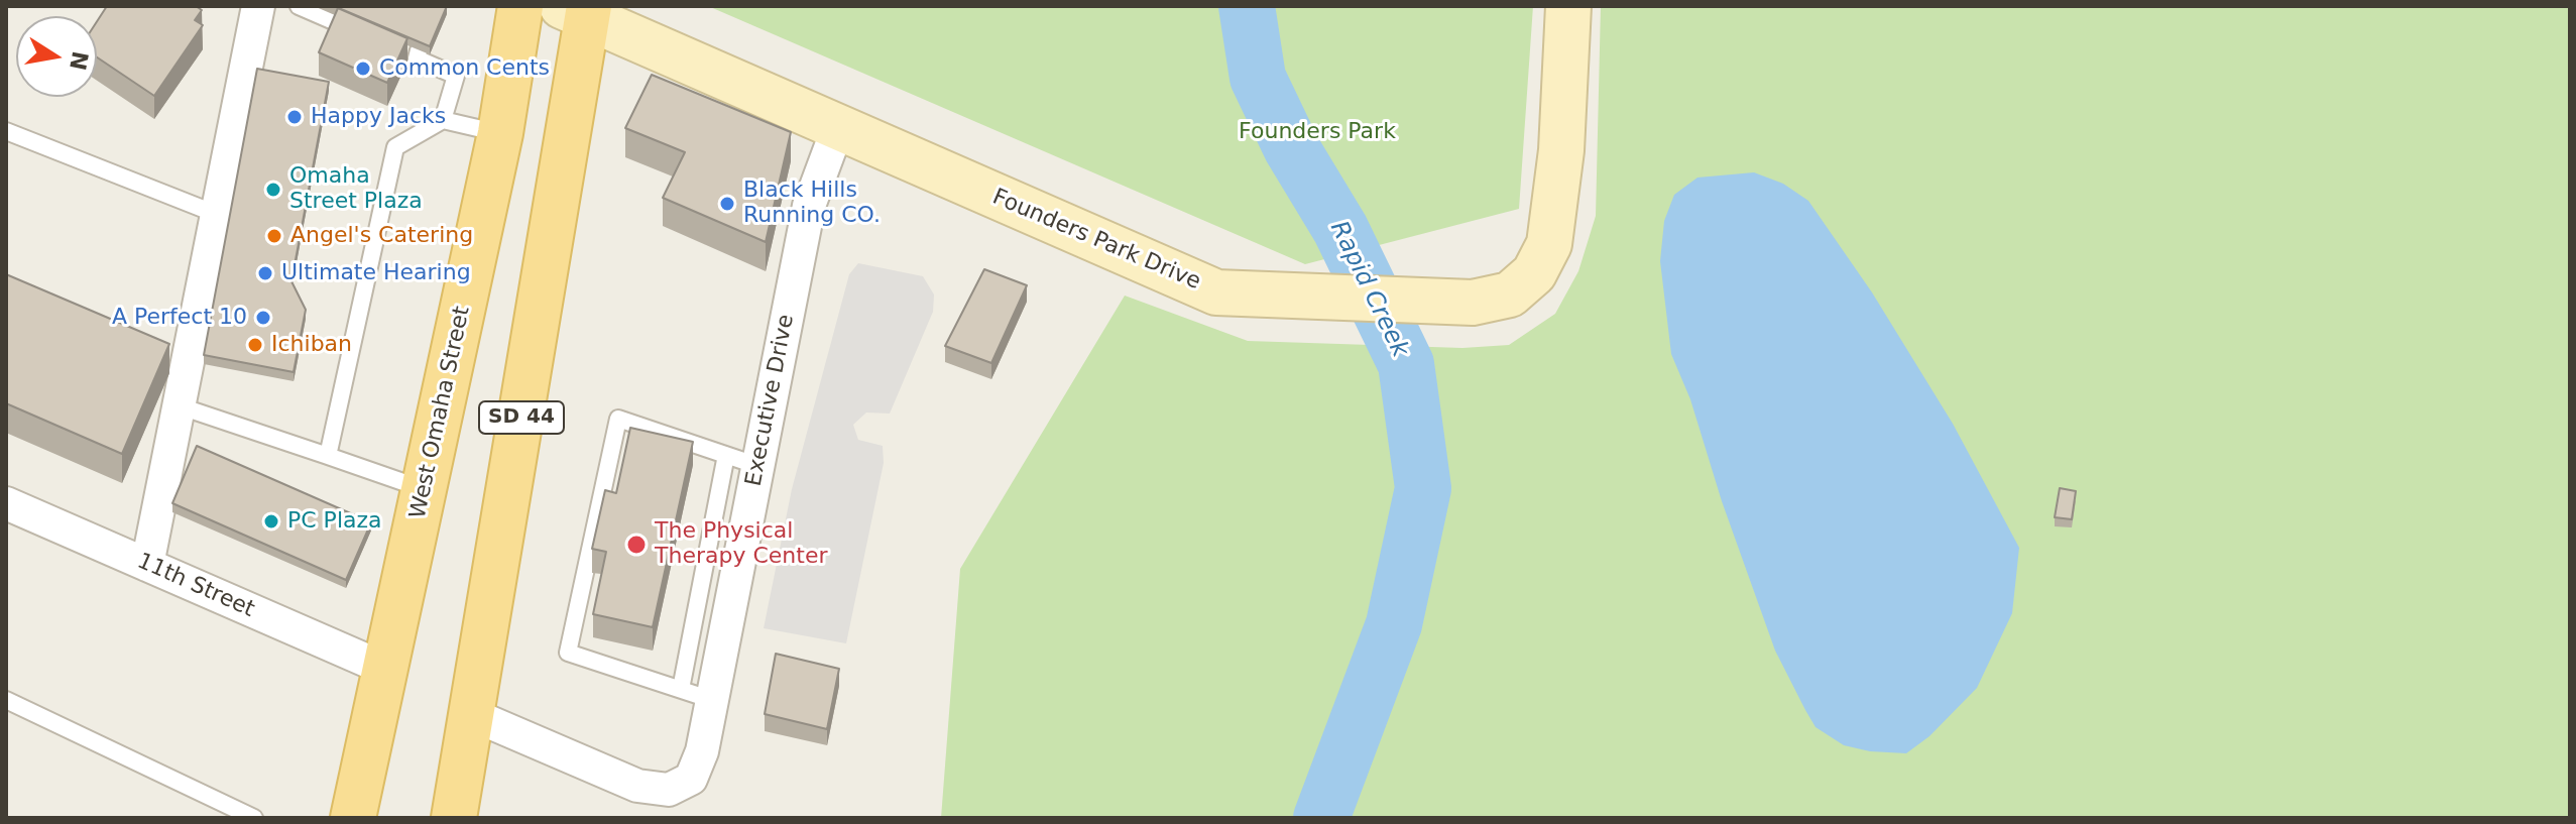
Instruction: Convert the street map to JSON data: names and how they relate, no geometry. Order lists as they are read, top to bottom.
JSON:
{
  "streets": {
    "main road": ["Founders Park Drive", "West Omaha Street", "SD 44"],
    "street": ["Executive Drive", "11th Street"]
  },
  "crossings": [
    ["Founders Park Drive", "Executive Drive"],
    ["Founders Park Drive", "SD 44"],
    ["Executive Drive", "SD 44"],
    ["West Omaha Street", "11th Street"]
  ],
  "water": ["Rapid Creek"],
  "parks": ["Founders Park"],
  "places": [
    "Common Cents",
    "Happy Jacks",
    "Omaha Street Plaza",
    "Black Hills Running CO.",
    "Angel's Catering",
    "Ultimate Hearing",
    "A Perfect 10",
    "Ichiban",
    "PC Plaza",
    "The Physical Therapy Center"
  ],
  "north": "right"
}
